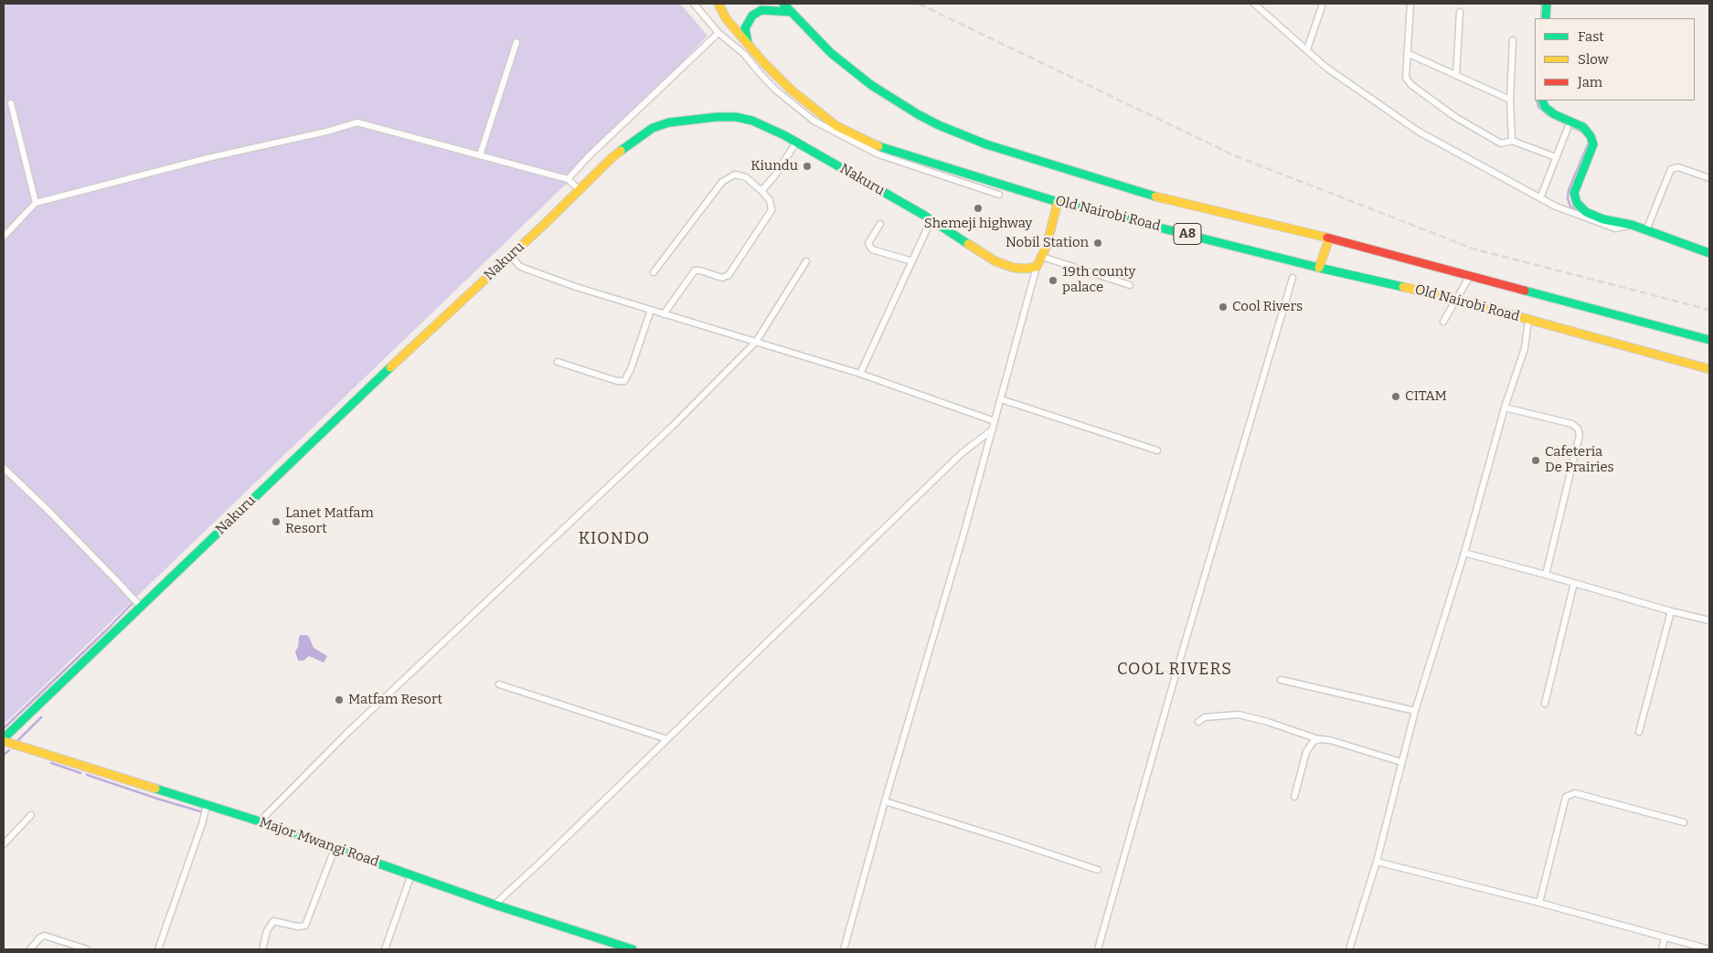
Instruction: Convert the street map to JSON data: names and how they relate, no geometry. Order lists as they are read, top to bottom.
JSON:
{
  "streets": {
    "main road": [
      "Nakuru",
      "Old Nairobi Road",
      "A8",
      "Major Mwangi Road"
    ]
  },
  "crossings": [
    ["Nakuru", "Major Mwangi Road"]
  ],
  "districts": ["KIONDO", "COOL RIVERS"],
  "places": [
    "Kiundu",
    "Shemeji highway",
    "Nobil Station",
    "19th county palace",
    "Cool Rivers",
    "CITAM",
    "Cafeteria De Prairies",
    "Lanet Matfam Resort",
    "Matfam Resort"
  ],
  "legend": ["Fast", "Slow", "Jam"]
}
